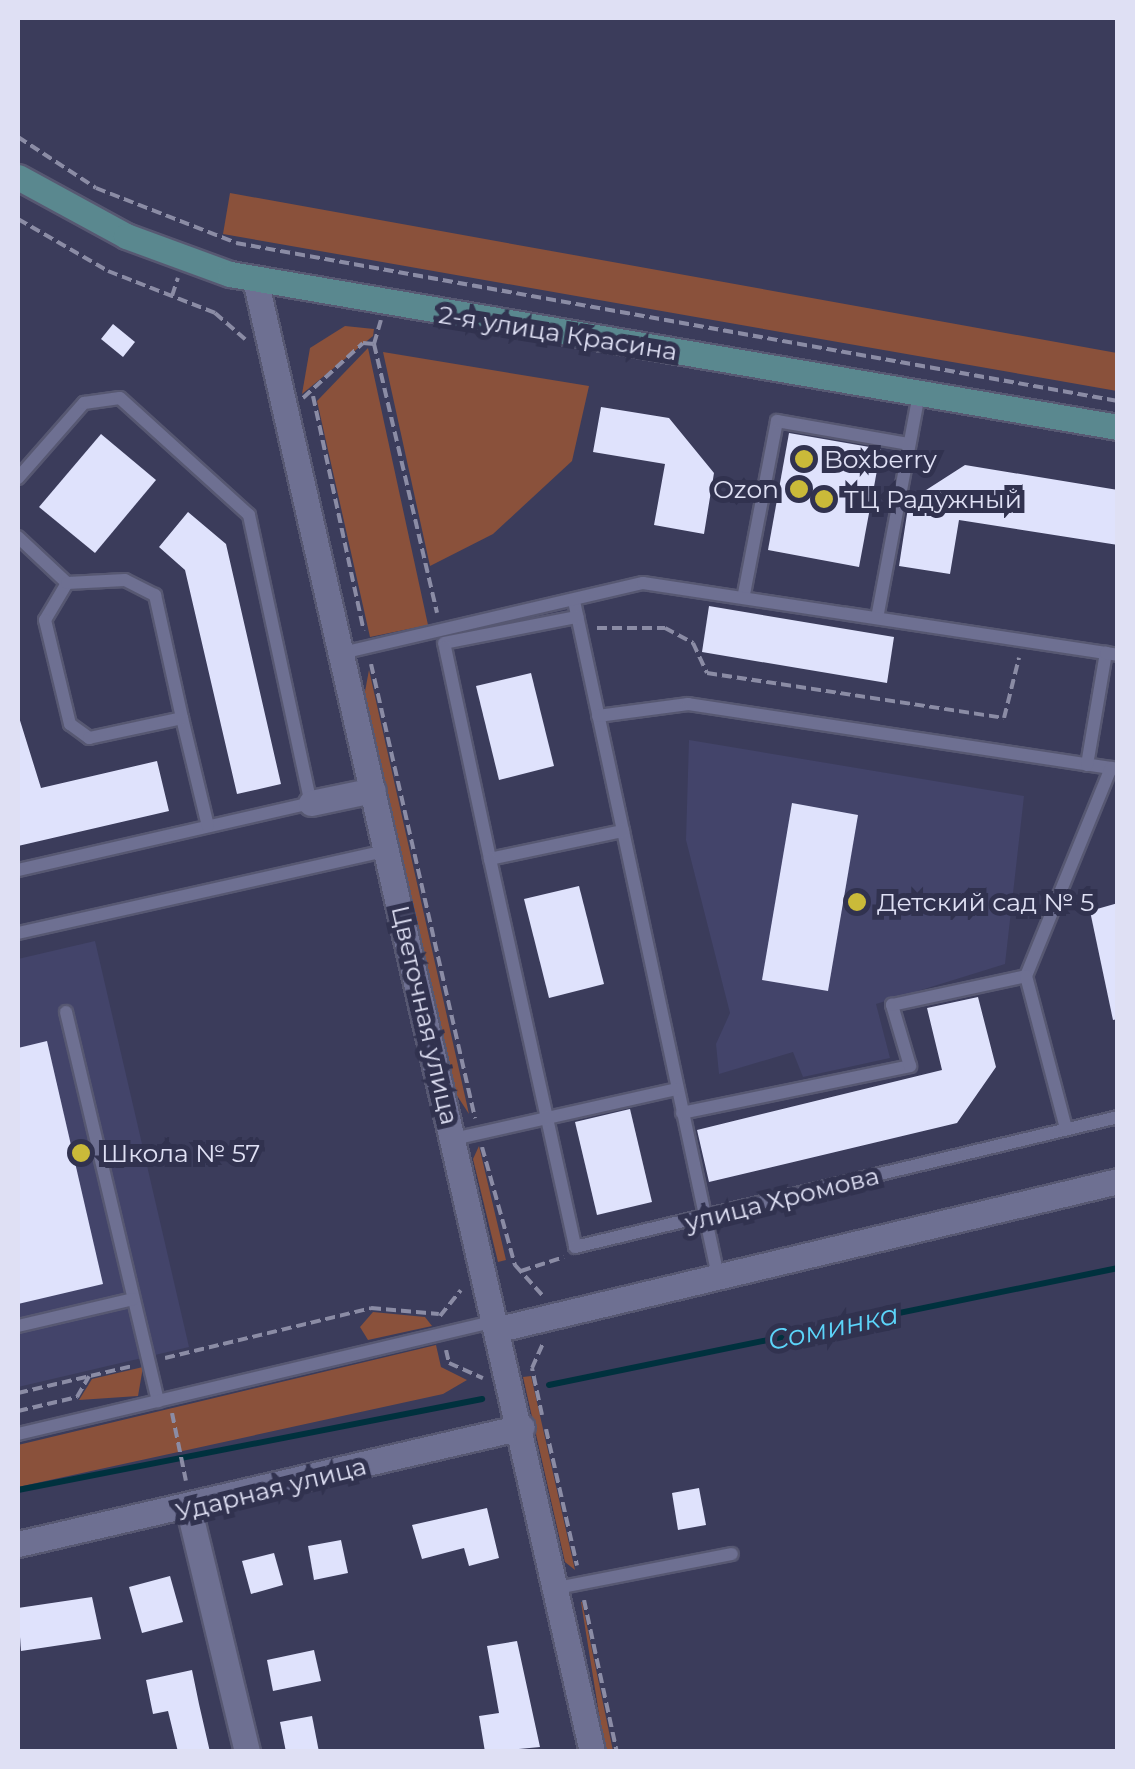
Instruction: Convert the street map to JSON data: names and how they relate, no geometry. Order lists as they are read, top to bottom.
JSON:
{
  "streets": {
    "main road": ["2-я улица Красина"],
    "street": ["Цветочная улица", "Ударная улица"],
    "lane": ["улица Хромова"]
  },
  "crossings": [
    ["2-я улица Красина", "Цветочная улица"],
    ["Цветочная улица", "Ударная улица"]
  ],
  "water": ["Соминка"],
  "places": [
    "Boxberry",
    "Ozon",
    "ТЦ Радужный",
    "Детский сад № 5",
    "Школа № 57"
  ]
}
